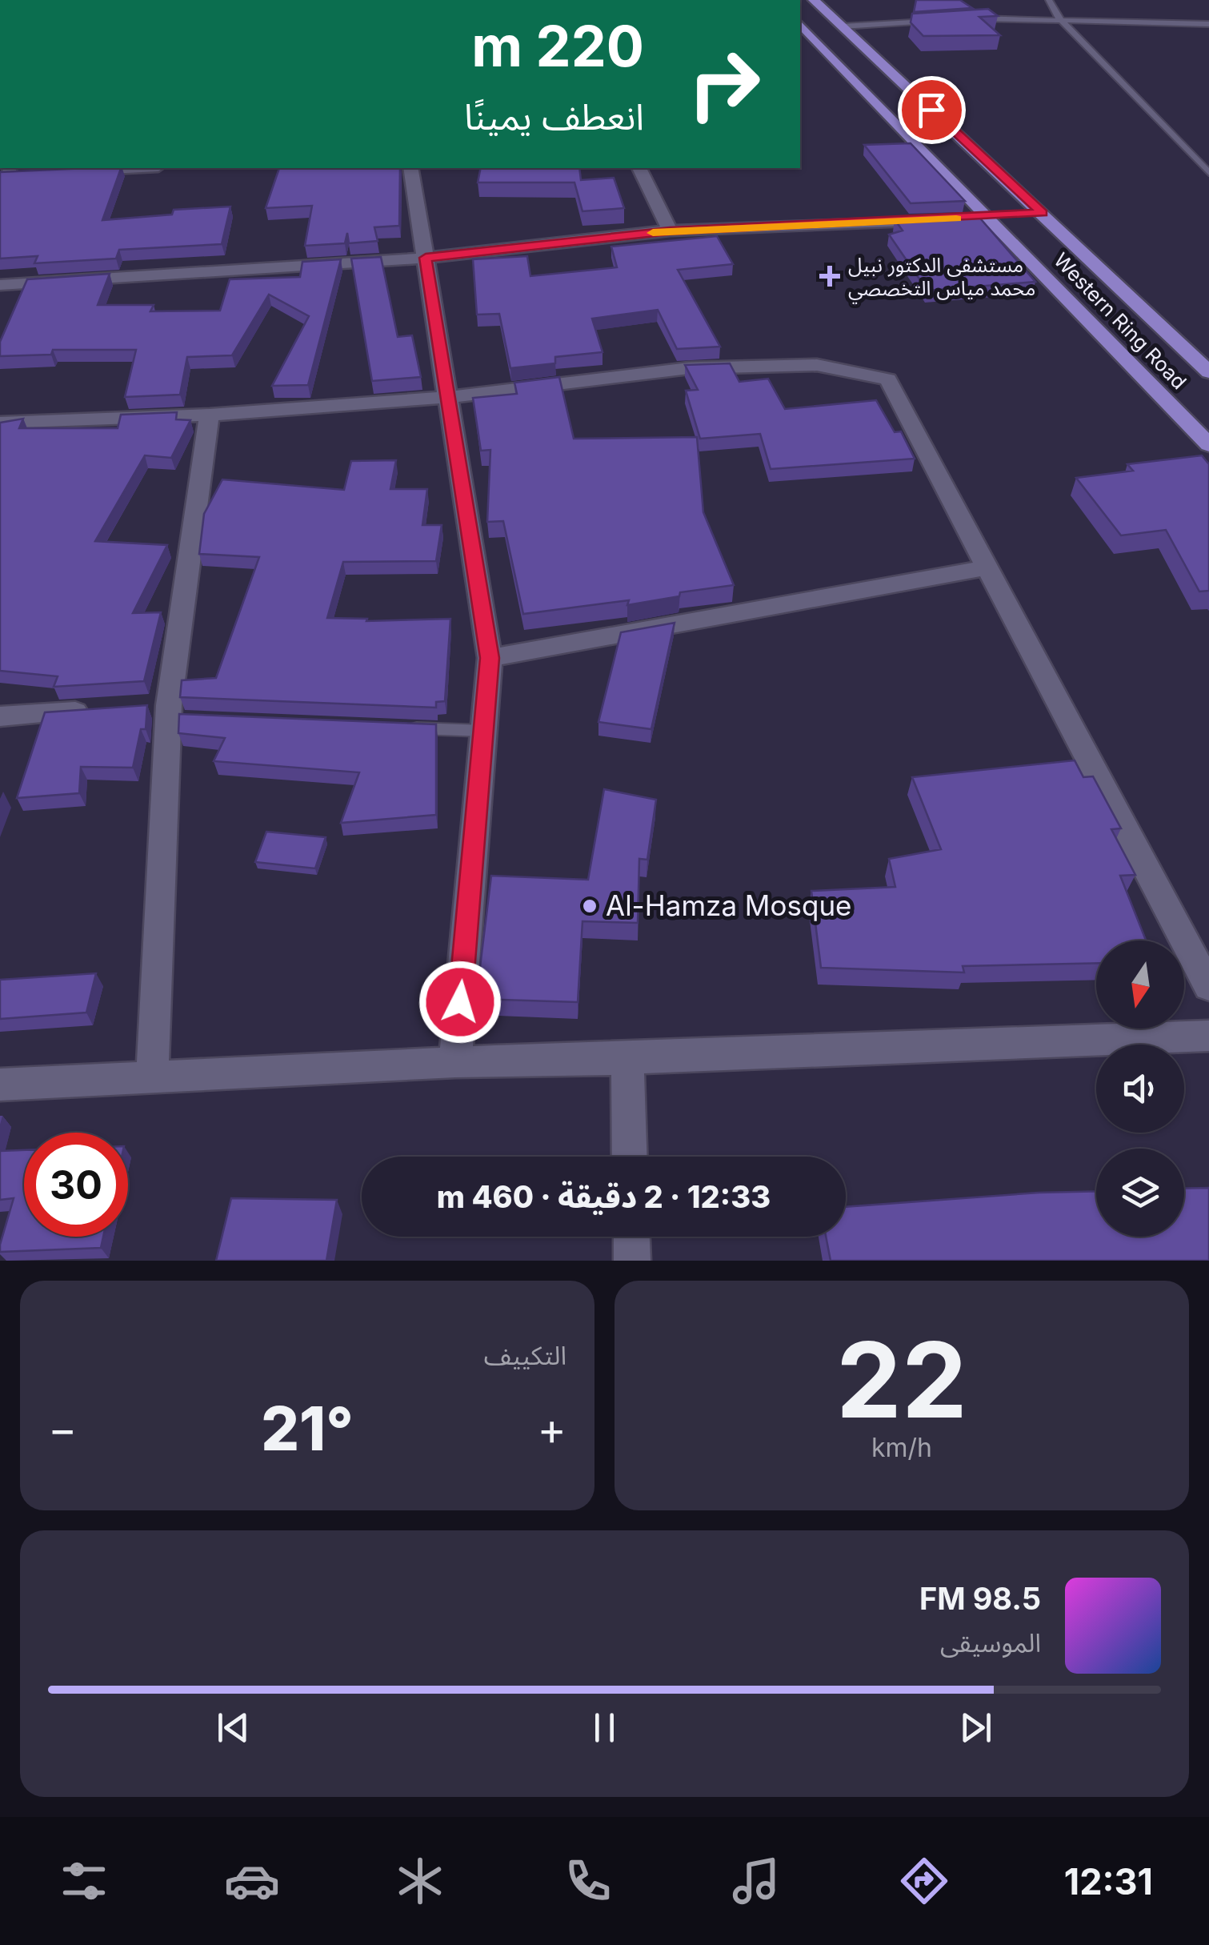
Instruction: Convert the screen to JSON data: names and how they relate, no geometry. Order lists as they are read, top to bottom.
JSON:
{
  "streets": {
    "main road": ["Western Ring Road"]
  },
  "places": {
    "health": ["مستشفى الدكتور نبيل محمد مياس التخصصي"],
    "other": ["Al-Hamza Mosque"]
  },
  "north": "bottom",
  "page": {
    "turn": ["220 m", "انعطف يمينًا"],
    "limit": "30",
    "trip": "12:33 · 2 دقيقة · 460 m",
    "tile": [
      ["22", "km/h"],
      "التكييف"
    ],
    "heat": ["−", "21°", "+"],
    "song": ["98.5 FM", "الموسيقى"],
    "tabs": "12:31"
  }
}
